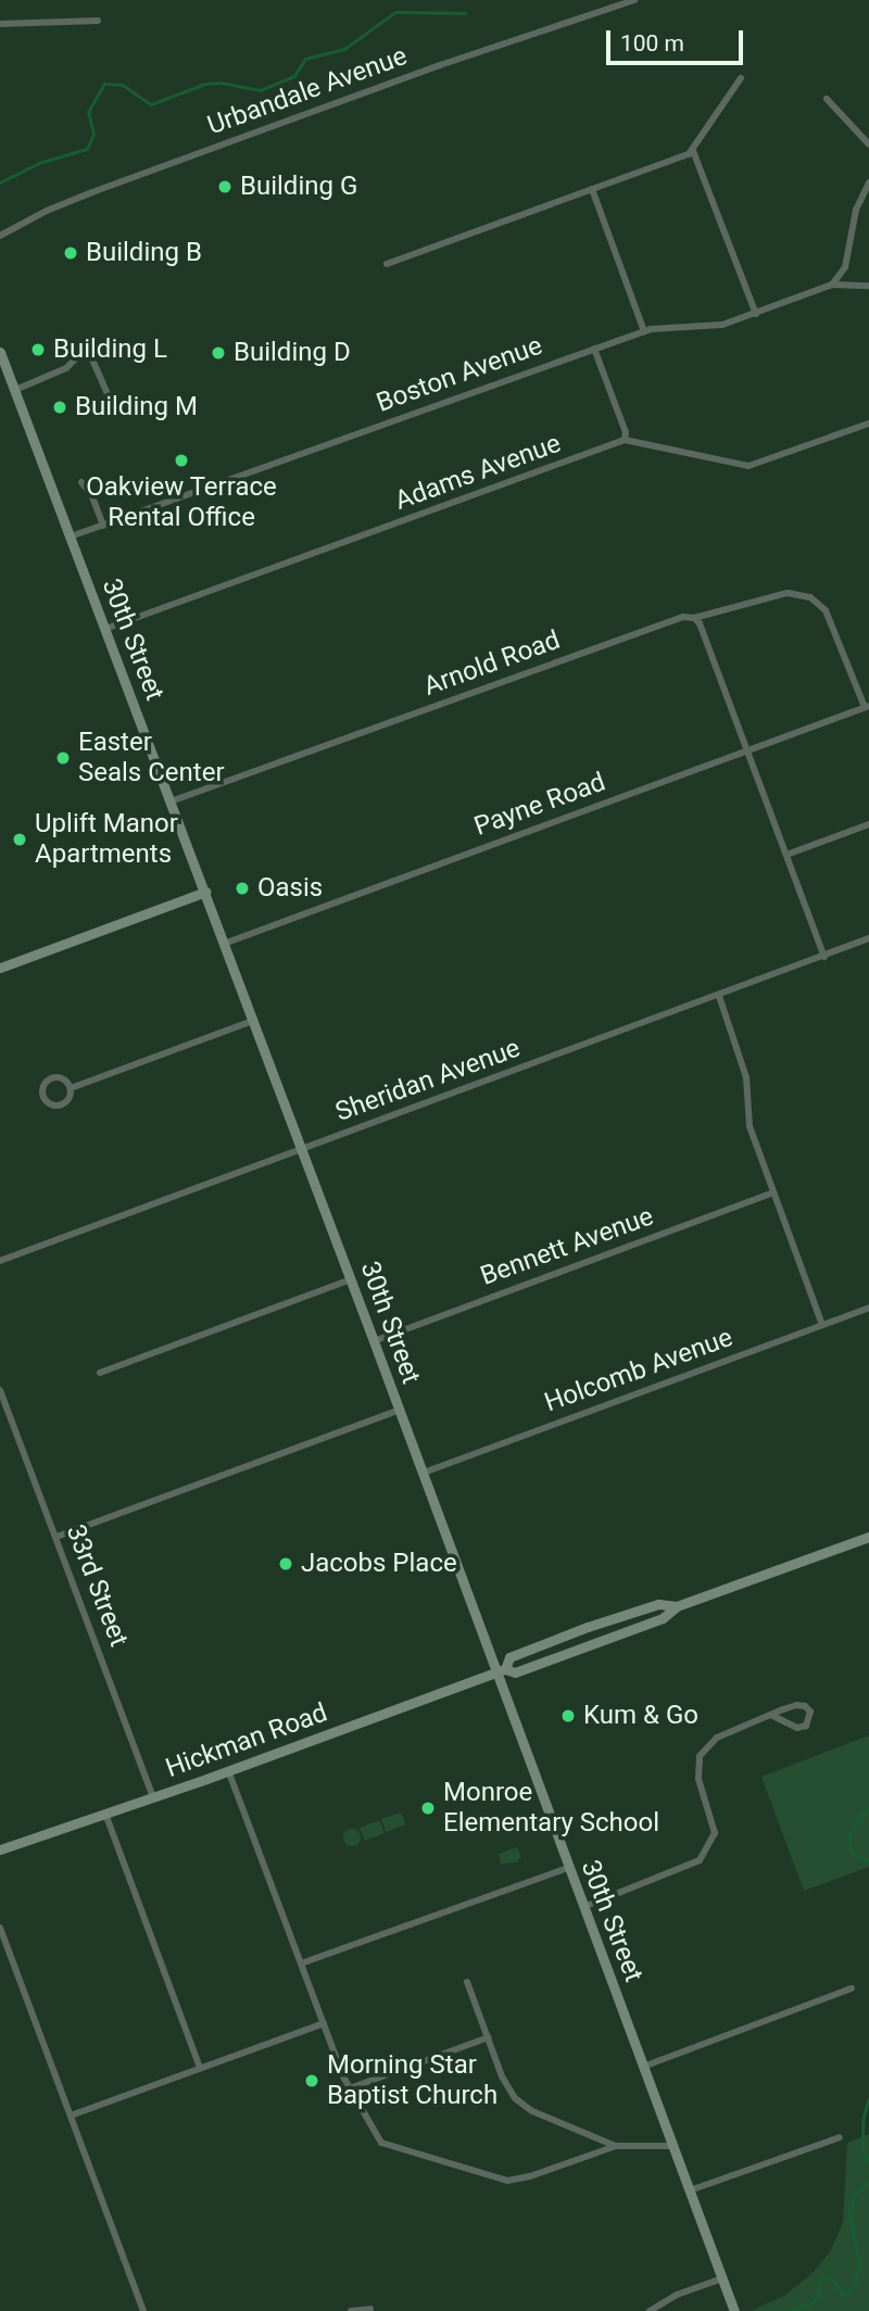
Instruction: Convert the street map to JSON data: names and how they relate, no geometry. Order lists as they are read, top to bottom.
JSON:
{
  "streets": {
    "street": [
      "Urbandale Avenue",
      "Boston Avenue",
      "Adams Avenue",
      "30th Street",
      "Arnold Road",
      "Payne Road",
      "Sheridan Avenue",
      "Bennett Avenue",
      "Holcomb Avenue",
      "33rd Street",
      "Hickman Road"
    ]
  },
  "crossings": [
    ["Boston Avenue", "30th Street"],
    ["Adams Avenue", "30th Street"],
    ["30th Street", "Arnold Road"],
    ["30th Street", "Payne Road"],
    ["30th Street", "Sheridan Avenue"],
    ["30th Street", "Bennett Avenue"],
    ["30th Street", "Holcomb Avenue"],
    ["30th Street", "Hickman Road"],
    ["Arnold Road", "Payne Road"],
    ["33rd Street", "Hickman Road"]
  ],
  "places": [
    "Building G",
    "Building B",
    "Building L",
    "Building D",
    "Building M",
    "Oakview Terrace Rental Office",
    "Easter Seals Center",
    "Uplift Manor Apartments",
    "Oasis",
    "Jacobs Place",
    "Kum & Go",
    "Monroe Elementary School",
    "Morning Star Baptist Church"
  ],
  "scale_bar": "100 m"
}
